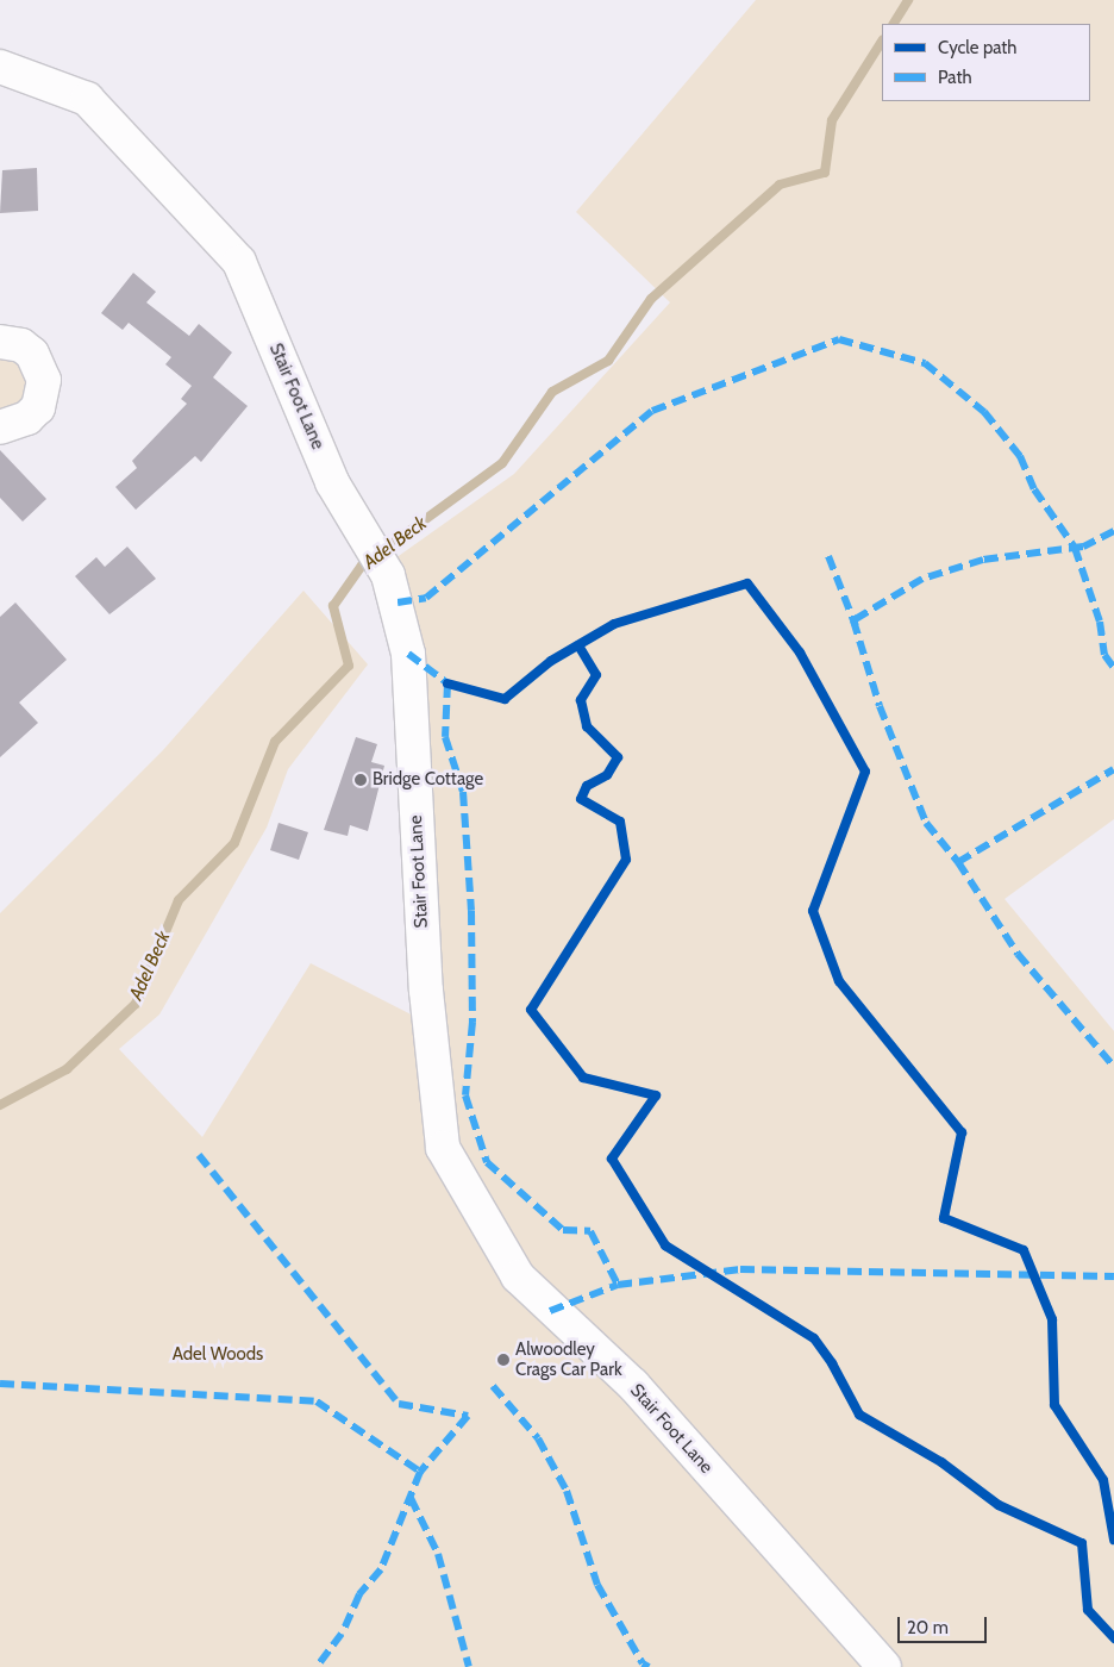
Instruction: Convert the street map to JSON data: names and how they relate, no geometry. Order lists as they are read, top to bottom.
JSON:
{
  "streets": {
    "street": ["Stair Foot Lane"]
  },
  "water": ["Adel Beck"],
  "parks": ["Adel Woods"],
  "places": ["Bridge Cottage", "Alwoodley Crags Car Park"],
  "legend": ["Cycle path", "Path"],
  "scale_bar": "20 m"
}
